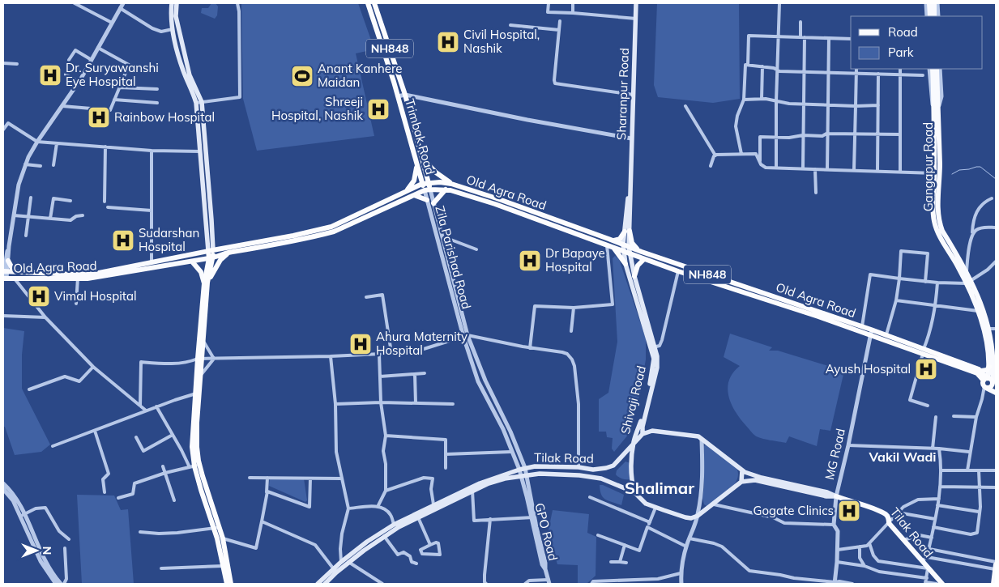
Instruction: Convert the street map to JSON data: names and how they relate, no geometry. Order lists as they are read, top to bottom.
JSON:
{
  "streets": {
    "highway": [
      "NH848",
      "Trimbak Road",
      "Old Agra Road",
      "Zila Parishad Road"
    ],
    "main road": [
      "Sharanpur Road",
      "Gangapur Road",
      "Shivaji Road",
      "Tilak Road"
    ],
    "street": ["MG Road", "GPO Road"]
  },
  "crossings": [
    ["Sharanpur Road", "Old Agra Road"],
    ["Sharanpur Road", "Shivaji Road"],
    ["Trimbak Road", "Old Agra Road"],
    ["Trimbak Road", "Zila Parishad Road"],
    ["Gangapur Road", "Old Agra Road"],
    ["Old Agra Road", "Zila Parishad Road"],
    ["Old Agra Road", "Shivaji Road"],
    ["Old Agra Road", "MG Road"],
    ["Zila Parishad Road", "GPO Road"],
    ["Shivaji Road", "Tilak Road"],
    ["MG Road", "Tilak Road"],
    ["Tilak Road", "GPO Road"]
  ],
  "districts": ["Vakil Wadi", "Shalimar"],
  "places": {
    "hospital": [
      "Civil Hospital, Nashik",
      "Dr. Suryawanshi Eye Hospital",
      "Shreeji Hospital, Nashik",
      "Rainbow Hospital",
      "Sudarshan Hospital",
      "Dr Bapaye Hospital",
      "Vimal Hospital",
      "Ahura Maternity Hospital",
      "Ayush Hospital",
      "Gogate Clinics"
    ],
    "sports": ["Anant Kanhere Maidan"]
  },
  "legend": ["Road", "Park"],
  "north": "right"
}
